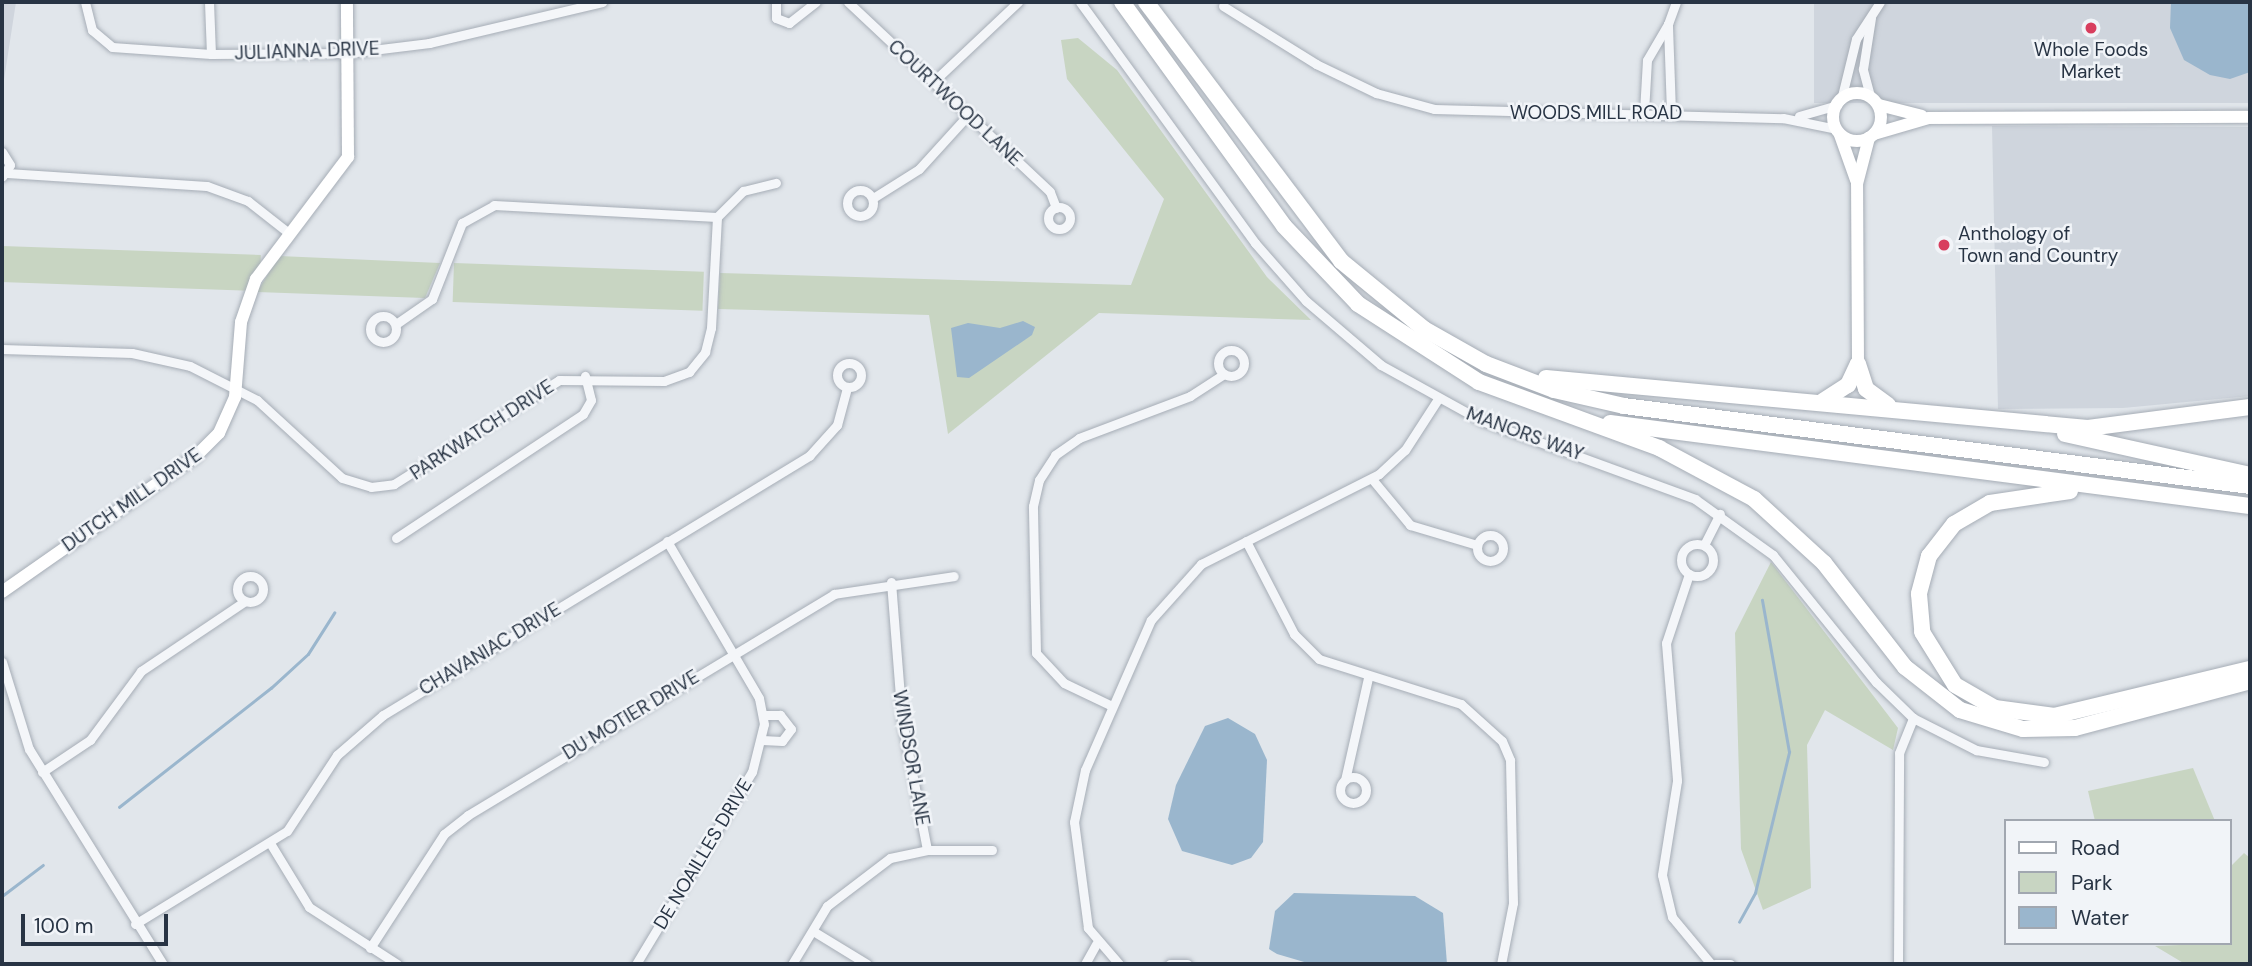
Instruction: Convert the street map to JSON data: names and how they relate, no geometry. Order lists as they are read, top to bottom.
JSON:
{
  "streets": {
    "street": [
      "JULIANNA DRIVE",
      "COURTWOOD LANE",
      "WOODS MILL ROAD",
      "PARKWATCH DRIVE",
      "MANORS WAY",
      "DUTCH MILL DRIVE",
      "CHAVANIAC DRIVE",
      "DU MOTIER DRIVE",
      "WINDSOR LANE",
      "DE NOAILLES DRIVE"
    ]
  },
  "crossings": [
    ["JULIANNA DRIVE", "DUTCH MILL DRIVE"],
    ["PARKWATCH DRIVE", "DUTCH MILL DRIVE"],
    ["CHAVANIAC DRIVE", "DE NOAILLES DRIVE"],
    ["DU MOTIER DRIVE", "WINDSOR LANE"],
    ["DU MOTIER DRIVE", "DE NOAILLES DRIVE"]
  ],
  "places": ["Whole Foods Market", "Anthology of Town and Country"],
  "legend": ["Road", "Park", "Water"],
  "scale_bar": "100 m"
}
